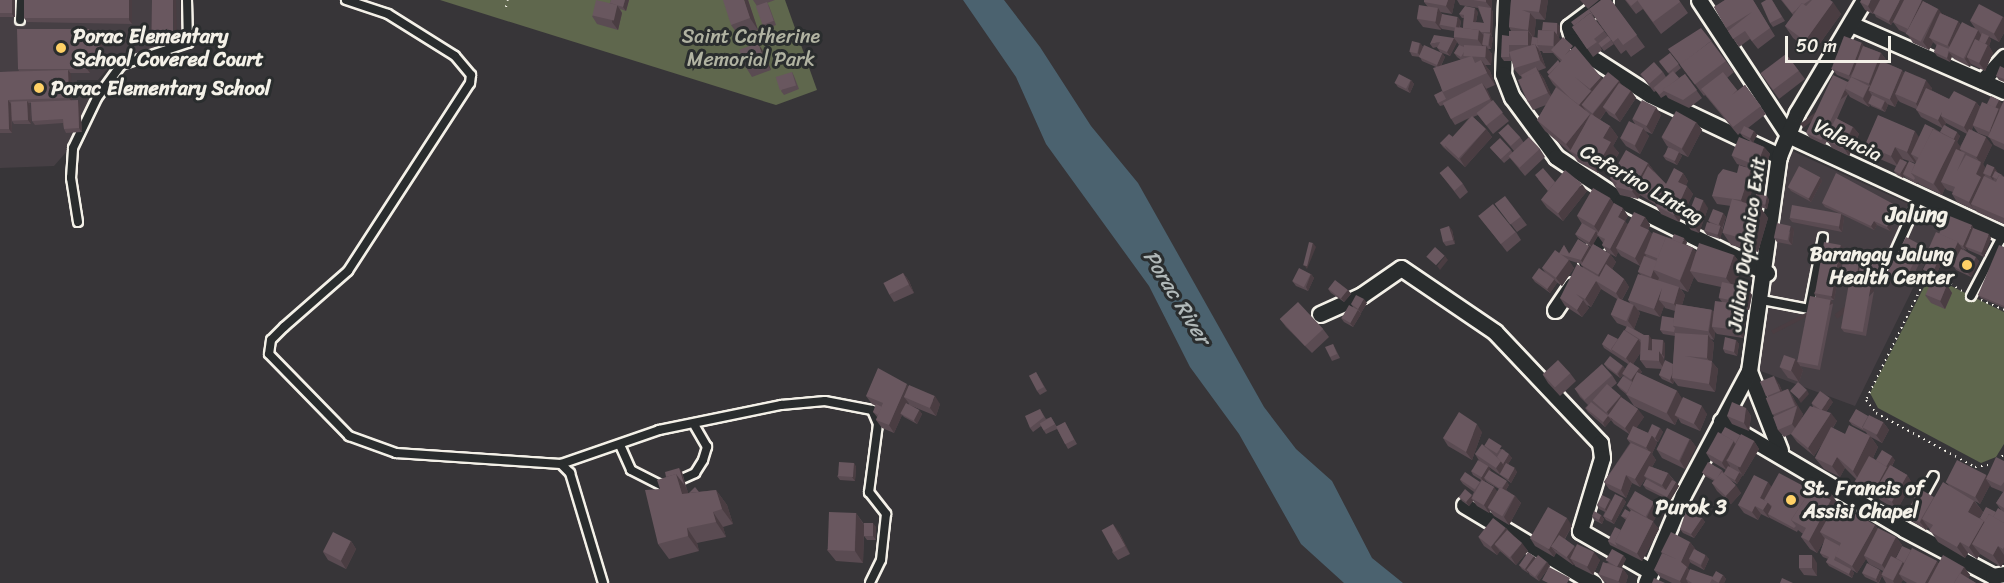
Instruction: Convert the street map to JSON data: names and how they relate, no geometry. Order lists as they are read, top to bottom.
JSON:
{
  "streets": {
    "street": ["Valencia", "Ceferino LIntag", "Julian Dychaico Exit"]
  },
  "crossings": [
    ["Valencia", "Julian Dychaico Exit"],
    ["Ceferino LIntag", "Julian Dychaico Exit"]
  ],
  "districts": ["Jalung", "Purok 3"],
  "water": ["Porac River"],
  "parks": ["Saint Catherine Memorial Park"],
  "places": [
    "Porac Elementary School Covered Court",
    "Porac Elementary School",
    "Barangay Jalung Health Center",
    "St. Francis of Assisi Chapel"
  ],
  "scale_bar": "50 m"
}
